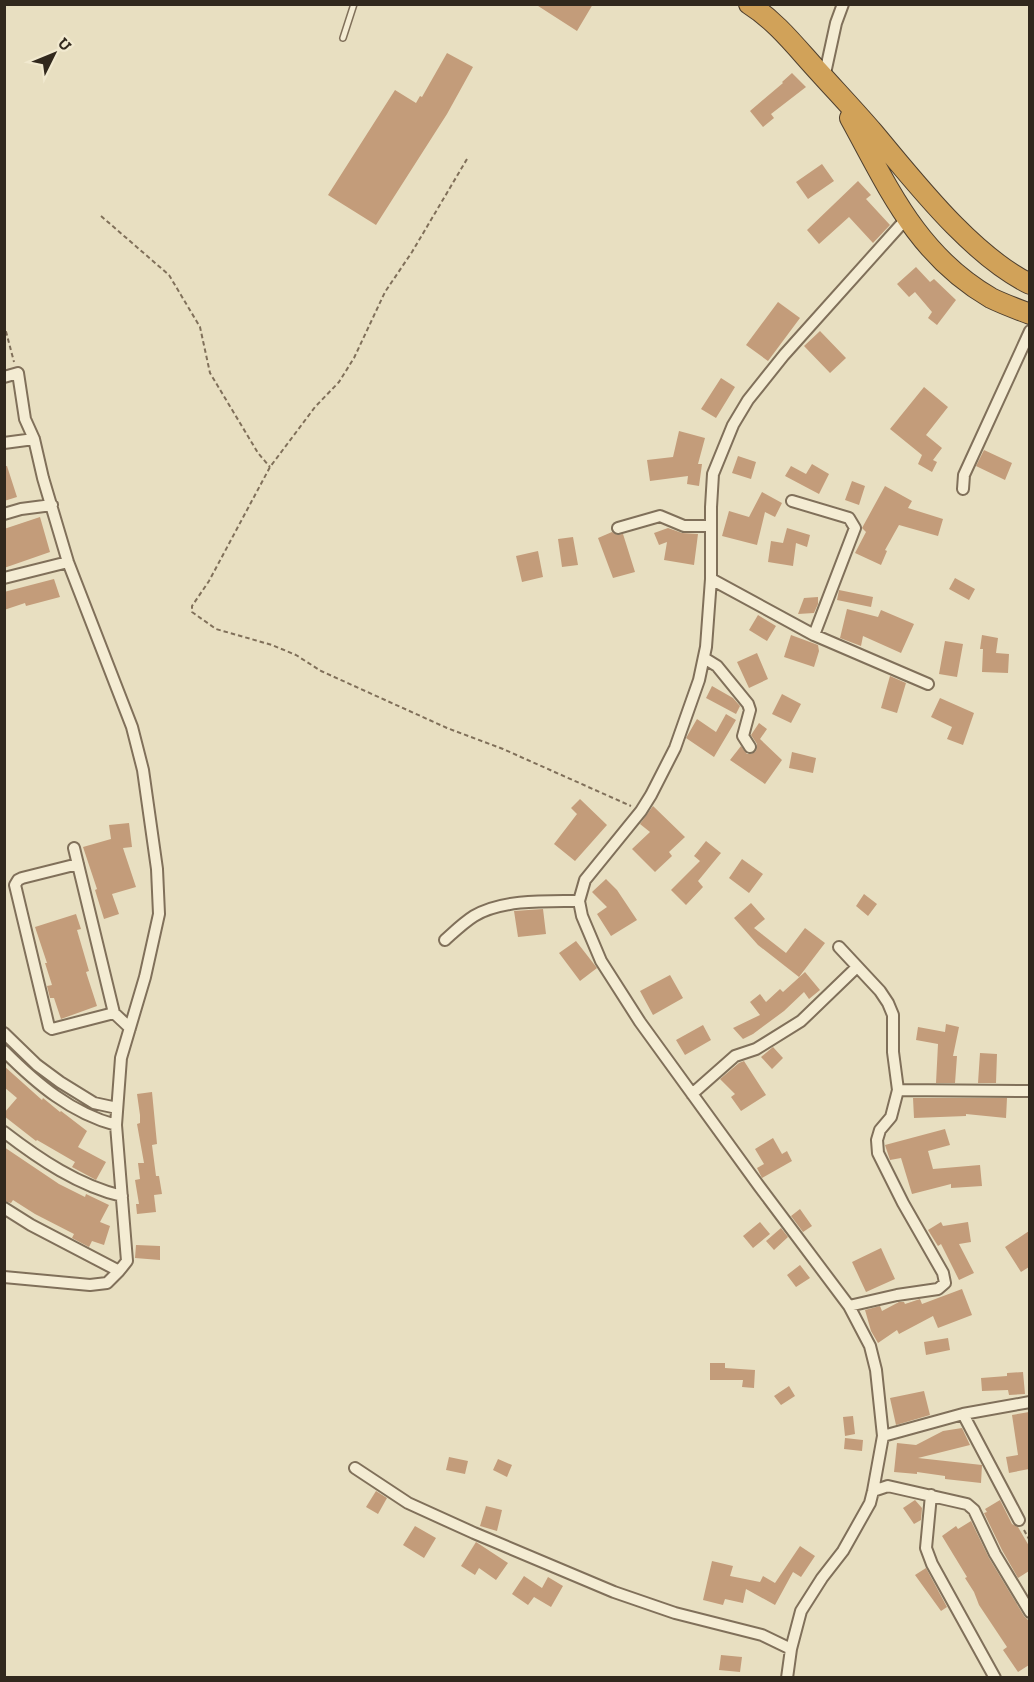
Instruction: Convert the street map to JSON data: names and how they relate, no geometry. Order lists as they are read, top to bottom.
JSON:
{
  "north": "top right"
}
